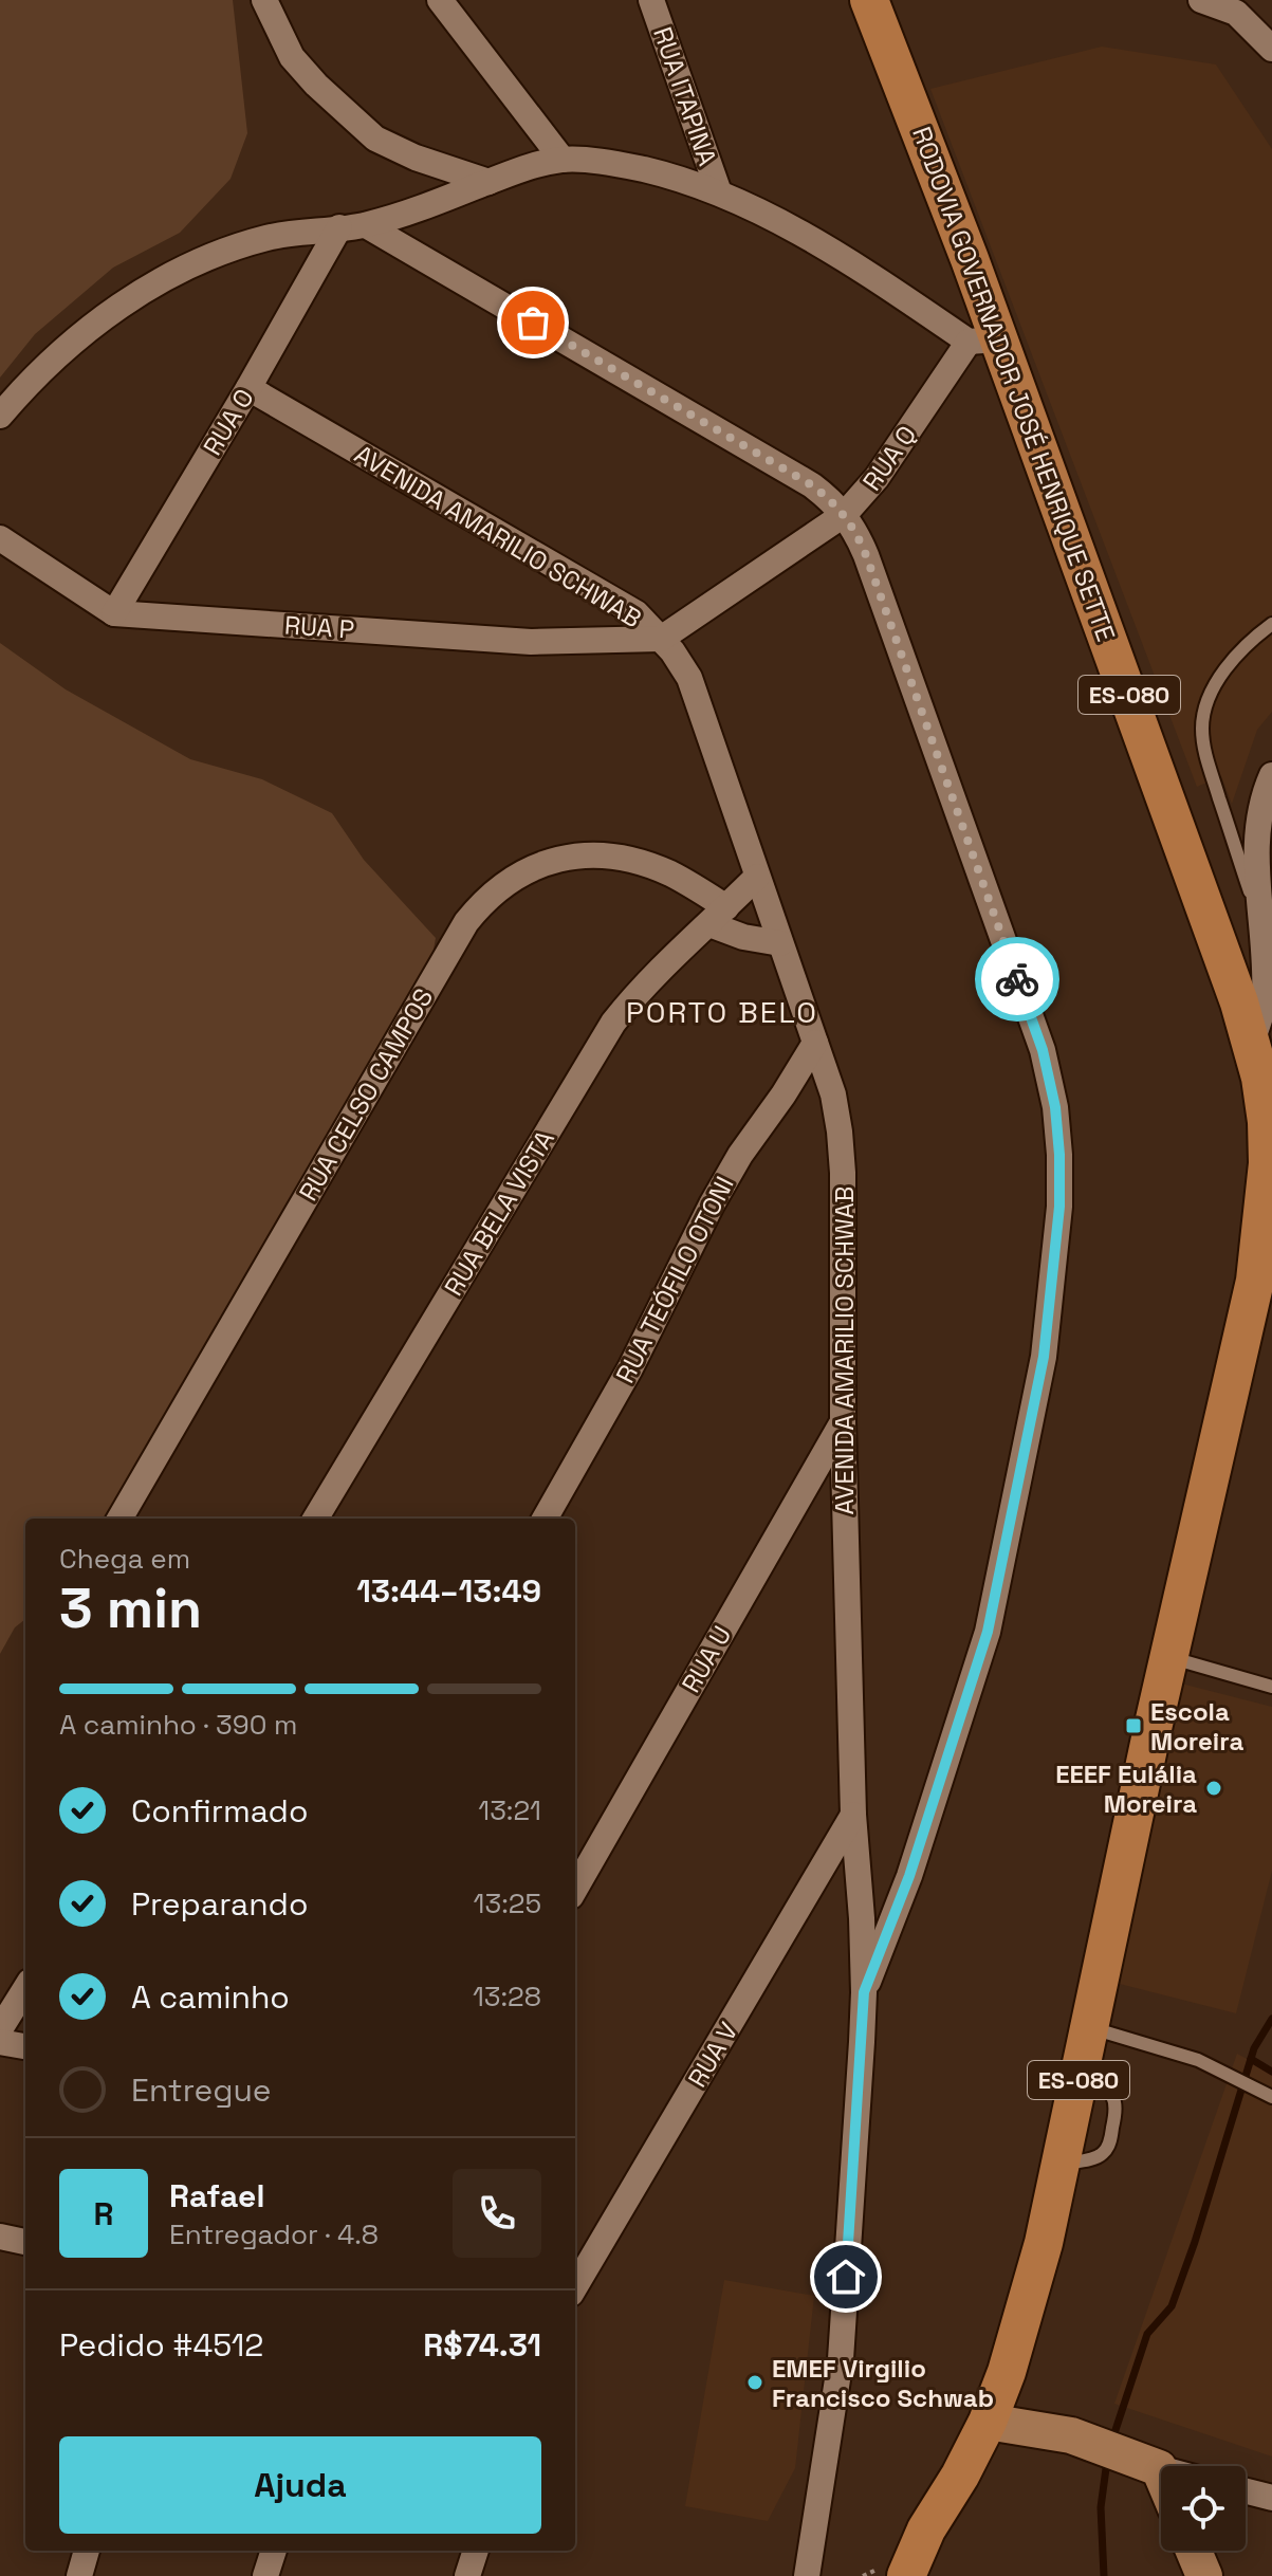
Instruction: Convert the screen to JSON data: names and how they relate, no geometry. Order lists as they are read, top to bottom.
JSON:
{
  "streets": {
    "main road": ["RODOVIA GOVERNADOR JOSÉ HENRIQUE SETTE", "ES-080"],
    "street": [
      "RUA ITAPINA",
      "RUA O",
      "RUA Q",
      "AVENIDA AMARILIO SCHWAB",
      "RUA P",
      "RUA CELSO CAMPOS",
      "RUA BELA VISTA",
      "RUA TEÓFILO OTONI",
      "RUA U",
      "RUA V"
    ]
  },
  "crossings": [
    ["RODOVIA GOVERNADOR JOSÉ HENRIQUE SETTE", "RUA Q"],
    ["RUA O", "AVENIDA AMARILIO SCHWAB"],
    ["RUA O", "RUA P"],
    ["RUA Q", "AVENIDA AMARILIO SCHWAB"],
    ["RUA Q", "RUA P"],
    ["AVENIDA AMARILIO SCHWAB", "RUA P"],
    ["AVENIDA AMARILIO SCHWAB", "RUA BELA VISTA"],
    ["AVENIDA AMARILIO SCHWAB", "RUA TEÓFILO OTONI"],
    ["AVENIDA AMARILIO SCHWAB", "RUA U"],
    ["AVENIDA AMARILIO SCHWAB", "RUA V"],
    ["RUA CELSO CAMPOS", "RUA BELA VISTA"]
  ],
  "districts": ["PORTO BELO"],
  "places": {
    "transit": ["Escola Moreira"],
    "other": ["EEEF Eulália Moreira", "EMEF Virgilio Francisco Schwab"]
  },
  "page": {
    "heading": ["3 min", "Chega em", "13:44–13:49"],
    "panel": [
      "Rafael",
      "Entregador · 4.8",
      "Pedido #4512",
      "R$74.31"
    ],
    "bar": "A caminho · 390 m",
    "list": [
      ["Confirmado", "13:21"],
      ["Preparando", "13:25"],
      ["A caminho", "13:28"],
      "Entregue"
    ],
    "round": "R",
    "buttons": "Ajuda"
  }
}
